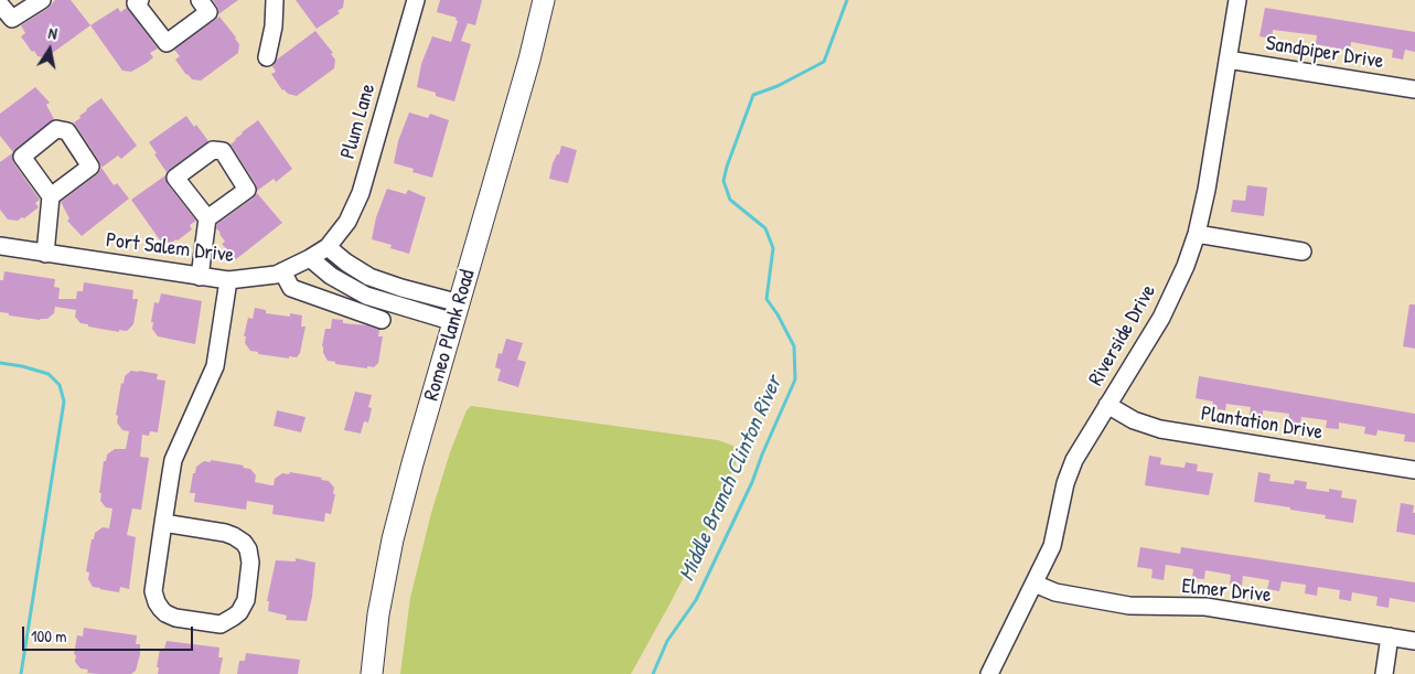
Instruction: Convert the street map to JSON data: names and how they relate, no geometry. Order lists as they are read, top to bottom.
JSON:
{
  "streets": {
    "main road": ["Romeo Plank Road"],
    "street": [
      "Sandpiper Drive",
      "Plum Lane",
      "Port Salem Drive",
      "Riverside Drive",
      "Plantation Drive",
      "Elmer Drive"
    ]
  },
  "crossings": [
    ["Sandpiper Drive", "Riverside Drive"],
    ["Plum Lane", "Port Salem Drive"],
    ["Riverside Drive", "Plantation Drive"],
    ["Riverside Drive", "Elmer Drive"]
  ],
  "water": ["Middle Branch Clinton River"],
  "scale_bar": "100 m",
  "north": "top"
}
